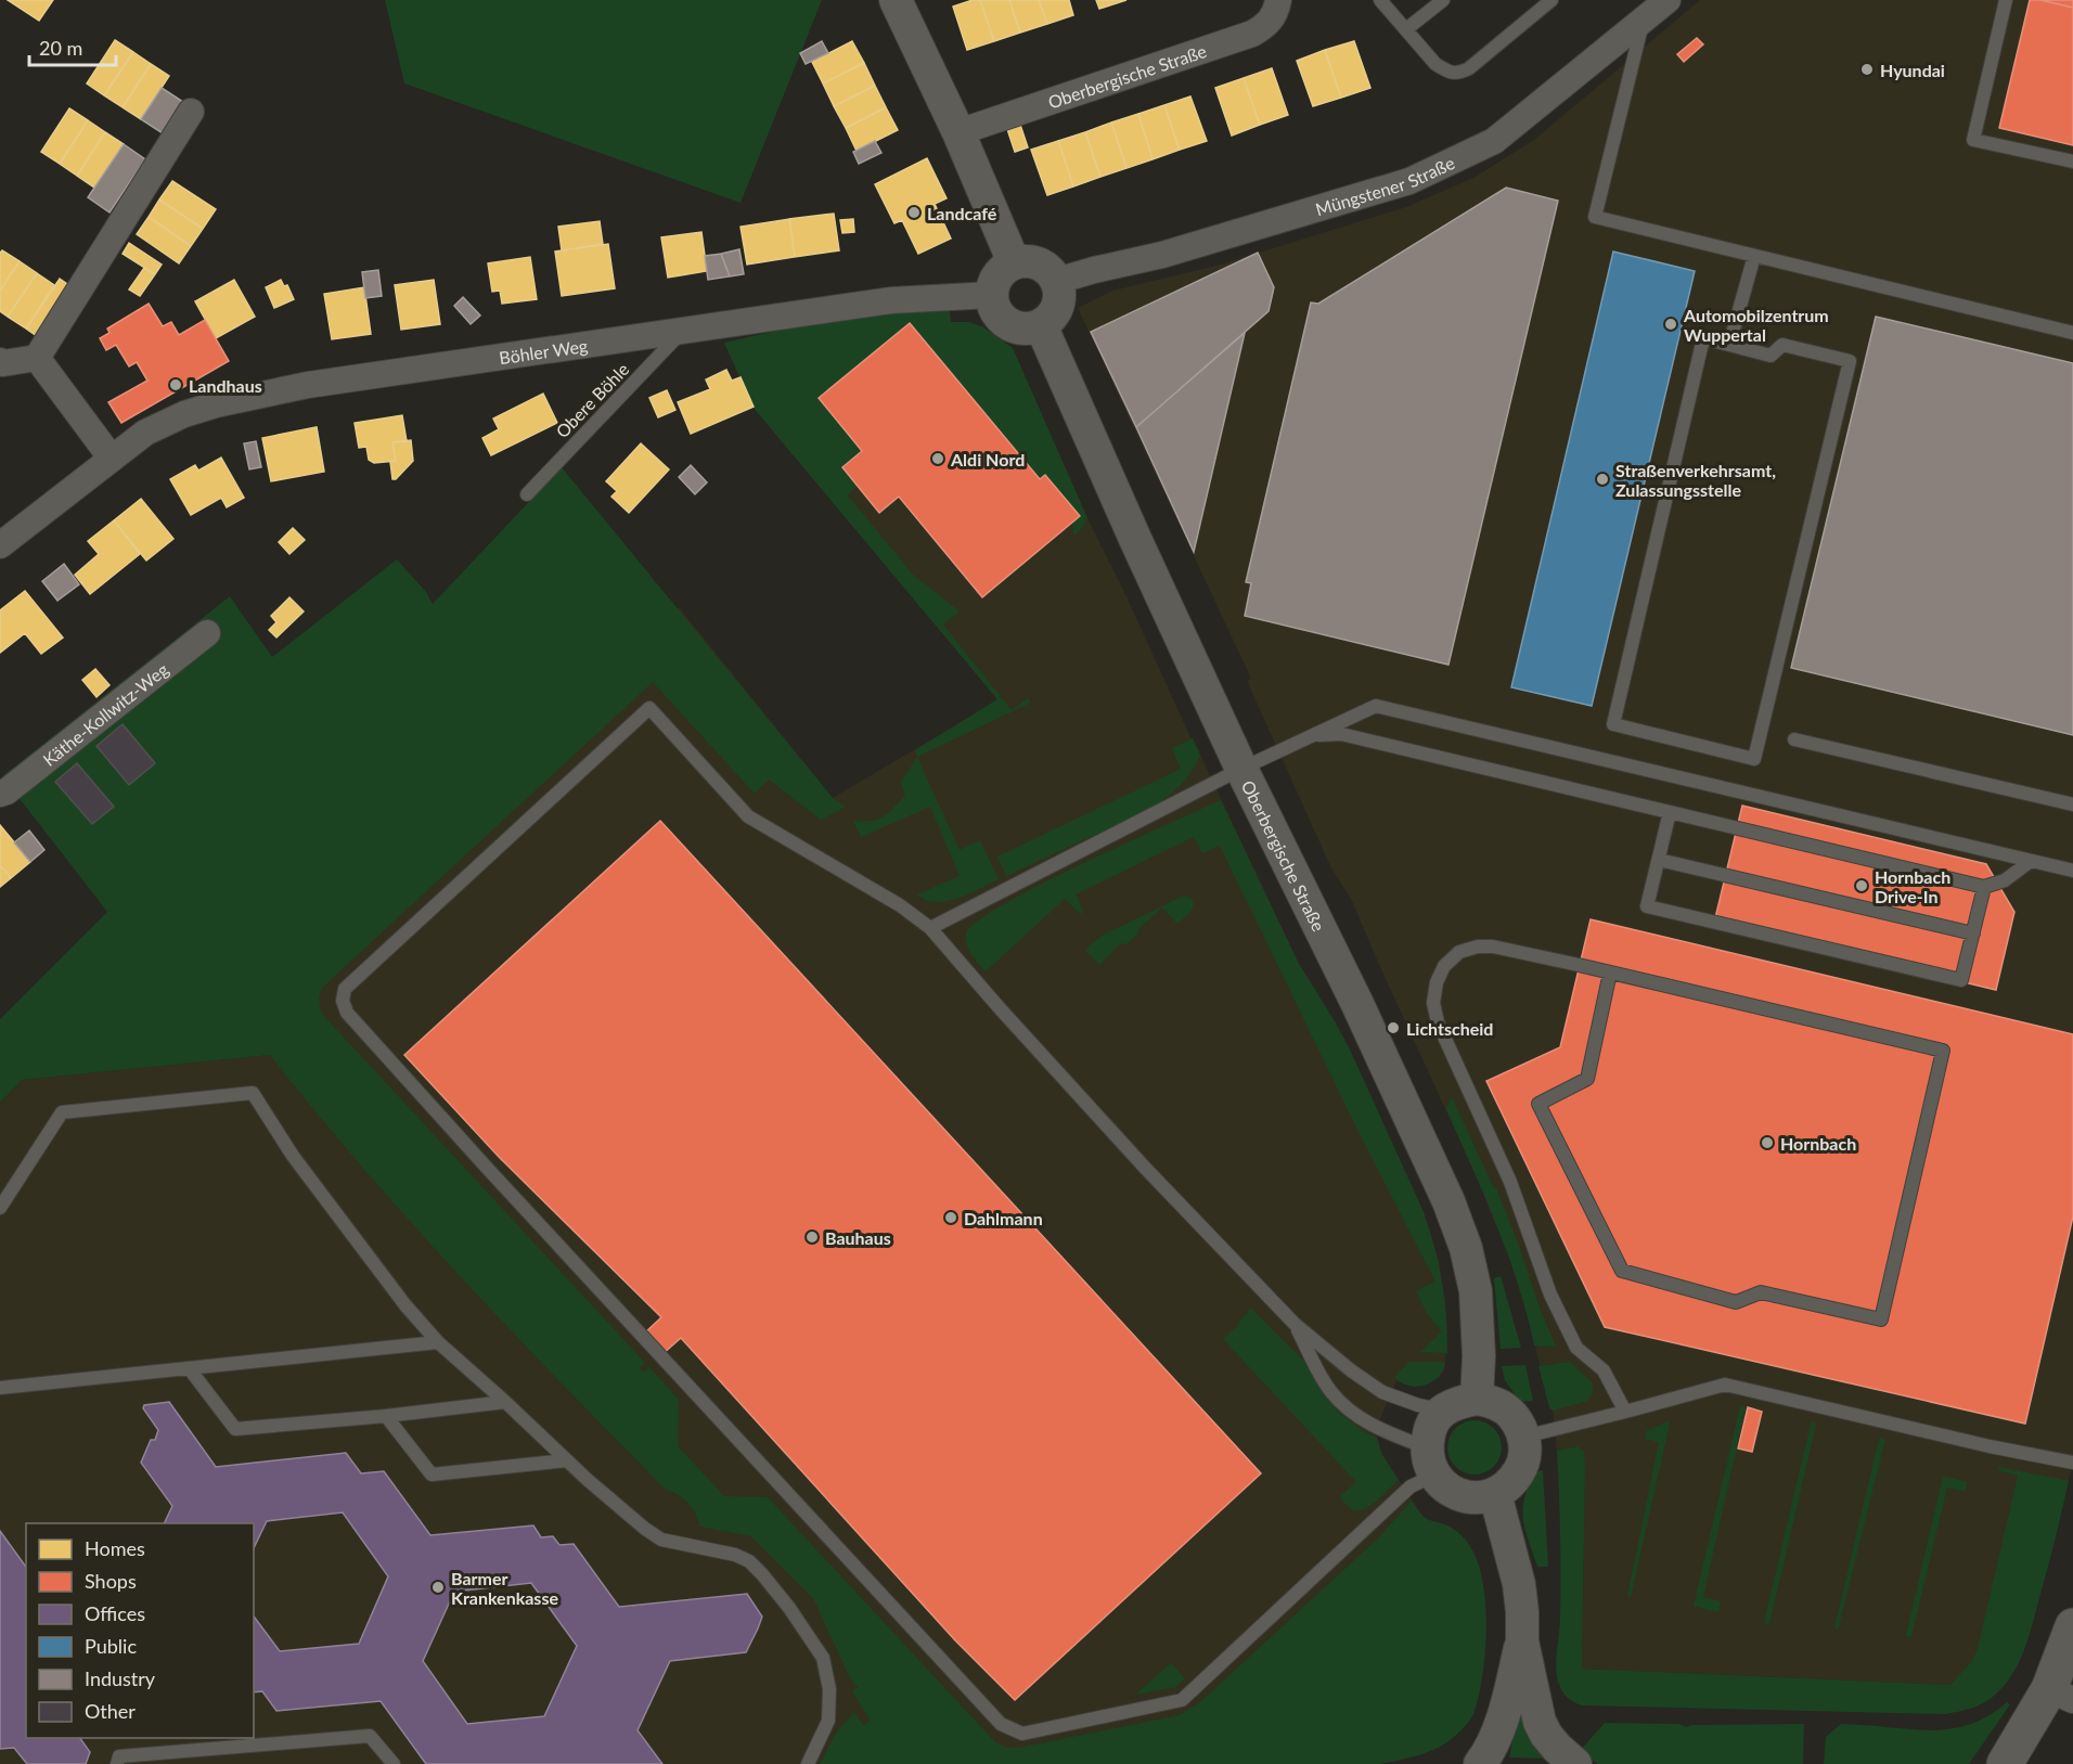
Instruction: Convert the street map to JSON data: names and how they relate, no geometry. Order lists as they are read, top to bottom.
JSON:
{
  "streets": {
    "street": [
      "Oberbergische Straße",
      "Müngstener Straße",
      "Böhler Weg",
      "Käthe-Kollwitz-Weg"
    ],
    "lane": ["Obere Böhle"]
  },
  "crossings": [
    ["Oberbergische Straße", "Müngstener Straße"],
    ["Oberbergische Straße", "Böhler Weg"],
    ["Müngstener Straße", "Böhler Weg"],
    ["Böhler Weg", "Obere Böhle"]
  ],
  "places": [
    "Hyundai",
    "Landcafé",
    "Automobilzentrum Wuppertal",
    "Landhaus",
    "Aldi Nord",
    "Straßenverkehrsamt, Zulassungsstelle",
    "Hornbach Drive-In",
    "Lichtscheid",
    "Hornbach",
    "Dahlmann",
    "Bauhaus",
    "Barmer Krankenkasse"
  ],
  "legend": [
    "Homes",
    "Shops",
    "Offices",
    "Public",
    "Industry",
    "Other"
  ],
  "scale_bar": "20 m"
}
